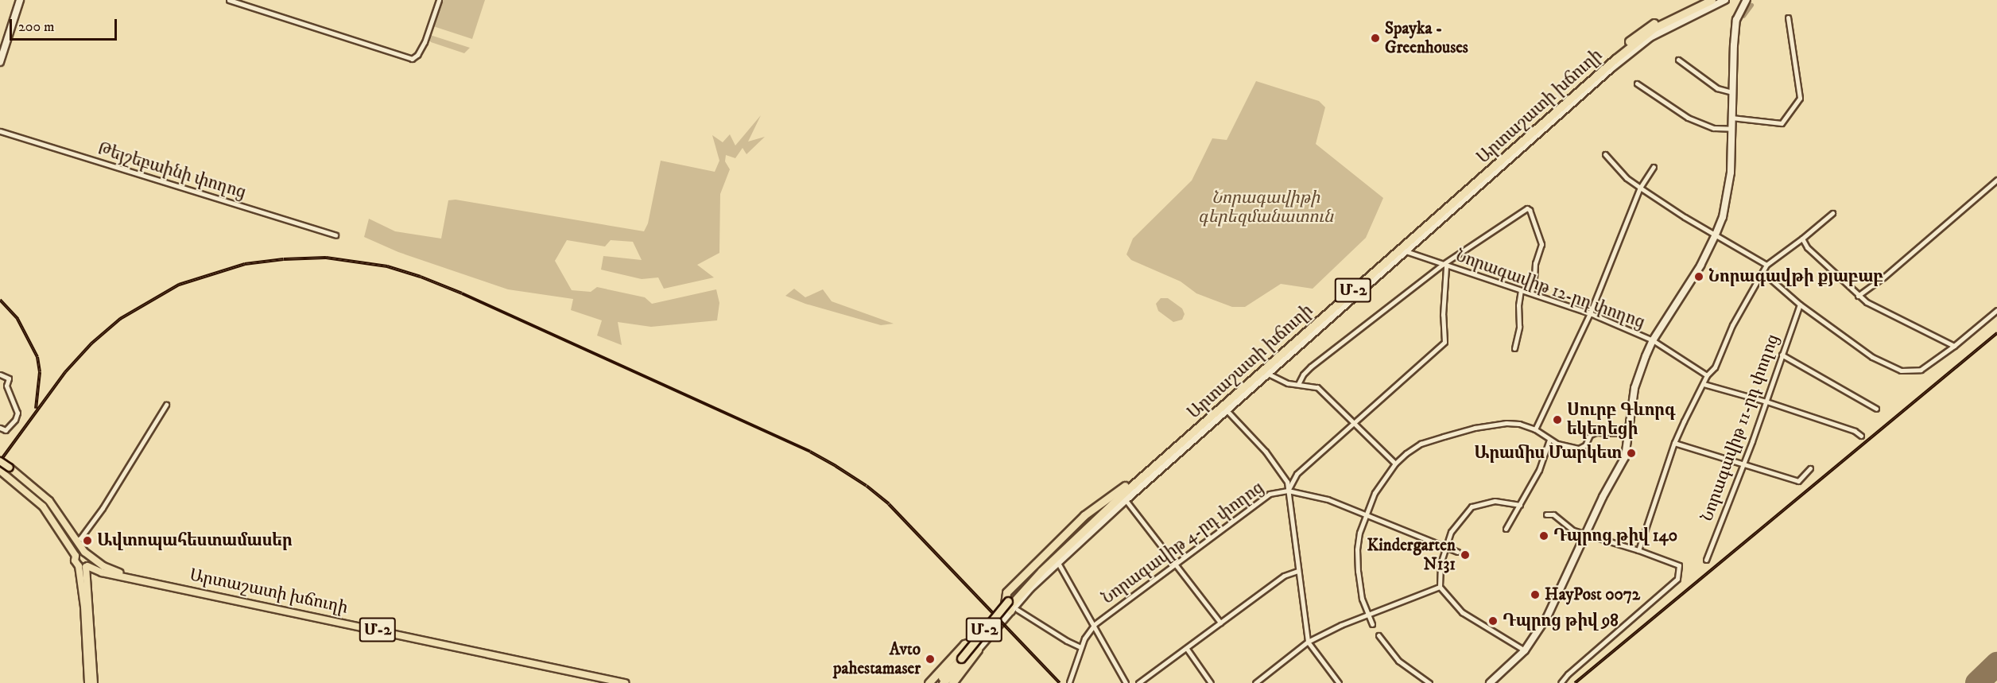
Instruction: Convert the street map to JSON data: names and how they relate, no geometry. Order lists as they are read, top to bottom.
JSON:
{
  "streets": {
    "highway": ["Արտաշատի խճուղի", "Մ-2"],
    "street": [
      "Թեյշեբաինի փողոց",
      "Նորագավիթ 12-րդ փողոց",
      "Նորագավիթ 11-րդ փողոց",
      "Նորագավիթ 4-րդ փողոց"
    ]
  },
  "crossings": [
    ["Արտաշատի խճուղի", "Նորագավիթ 12-րդ փողոց"],
    ["Արտաշատի խճուղի", "Մ-2"]
  ],
  "parks": ["Նորագավիթի գերեզմանատուն"],
  "places": [
    "Spayka - Greenhouses",
    "Նորագավթի քյաբաբ",
    "Սուրբ Գևորգ եկեղեցի",
    "Արամիս Մարկետ",
    "Դպրոց թիվ 140",
    "Ավտոպահեստամասեր",
    "Kindergarten N131",
    "HayPost 0072",
    "Դպրոց թիվ 98",
    "Avto pahestamaser"
  ],
  "scale_bar": "200 m"
}
